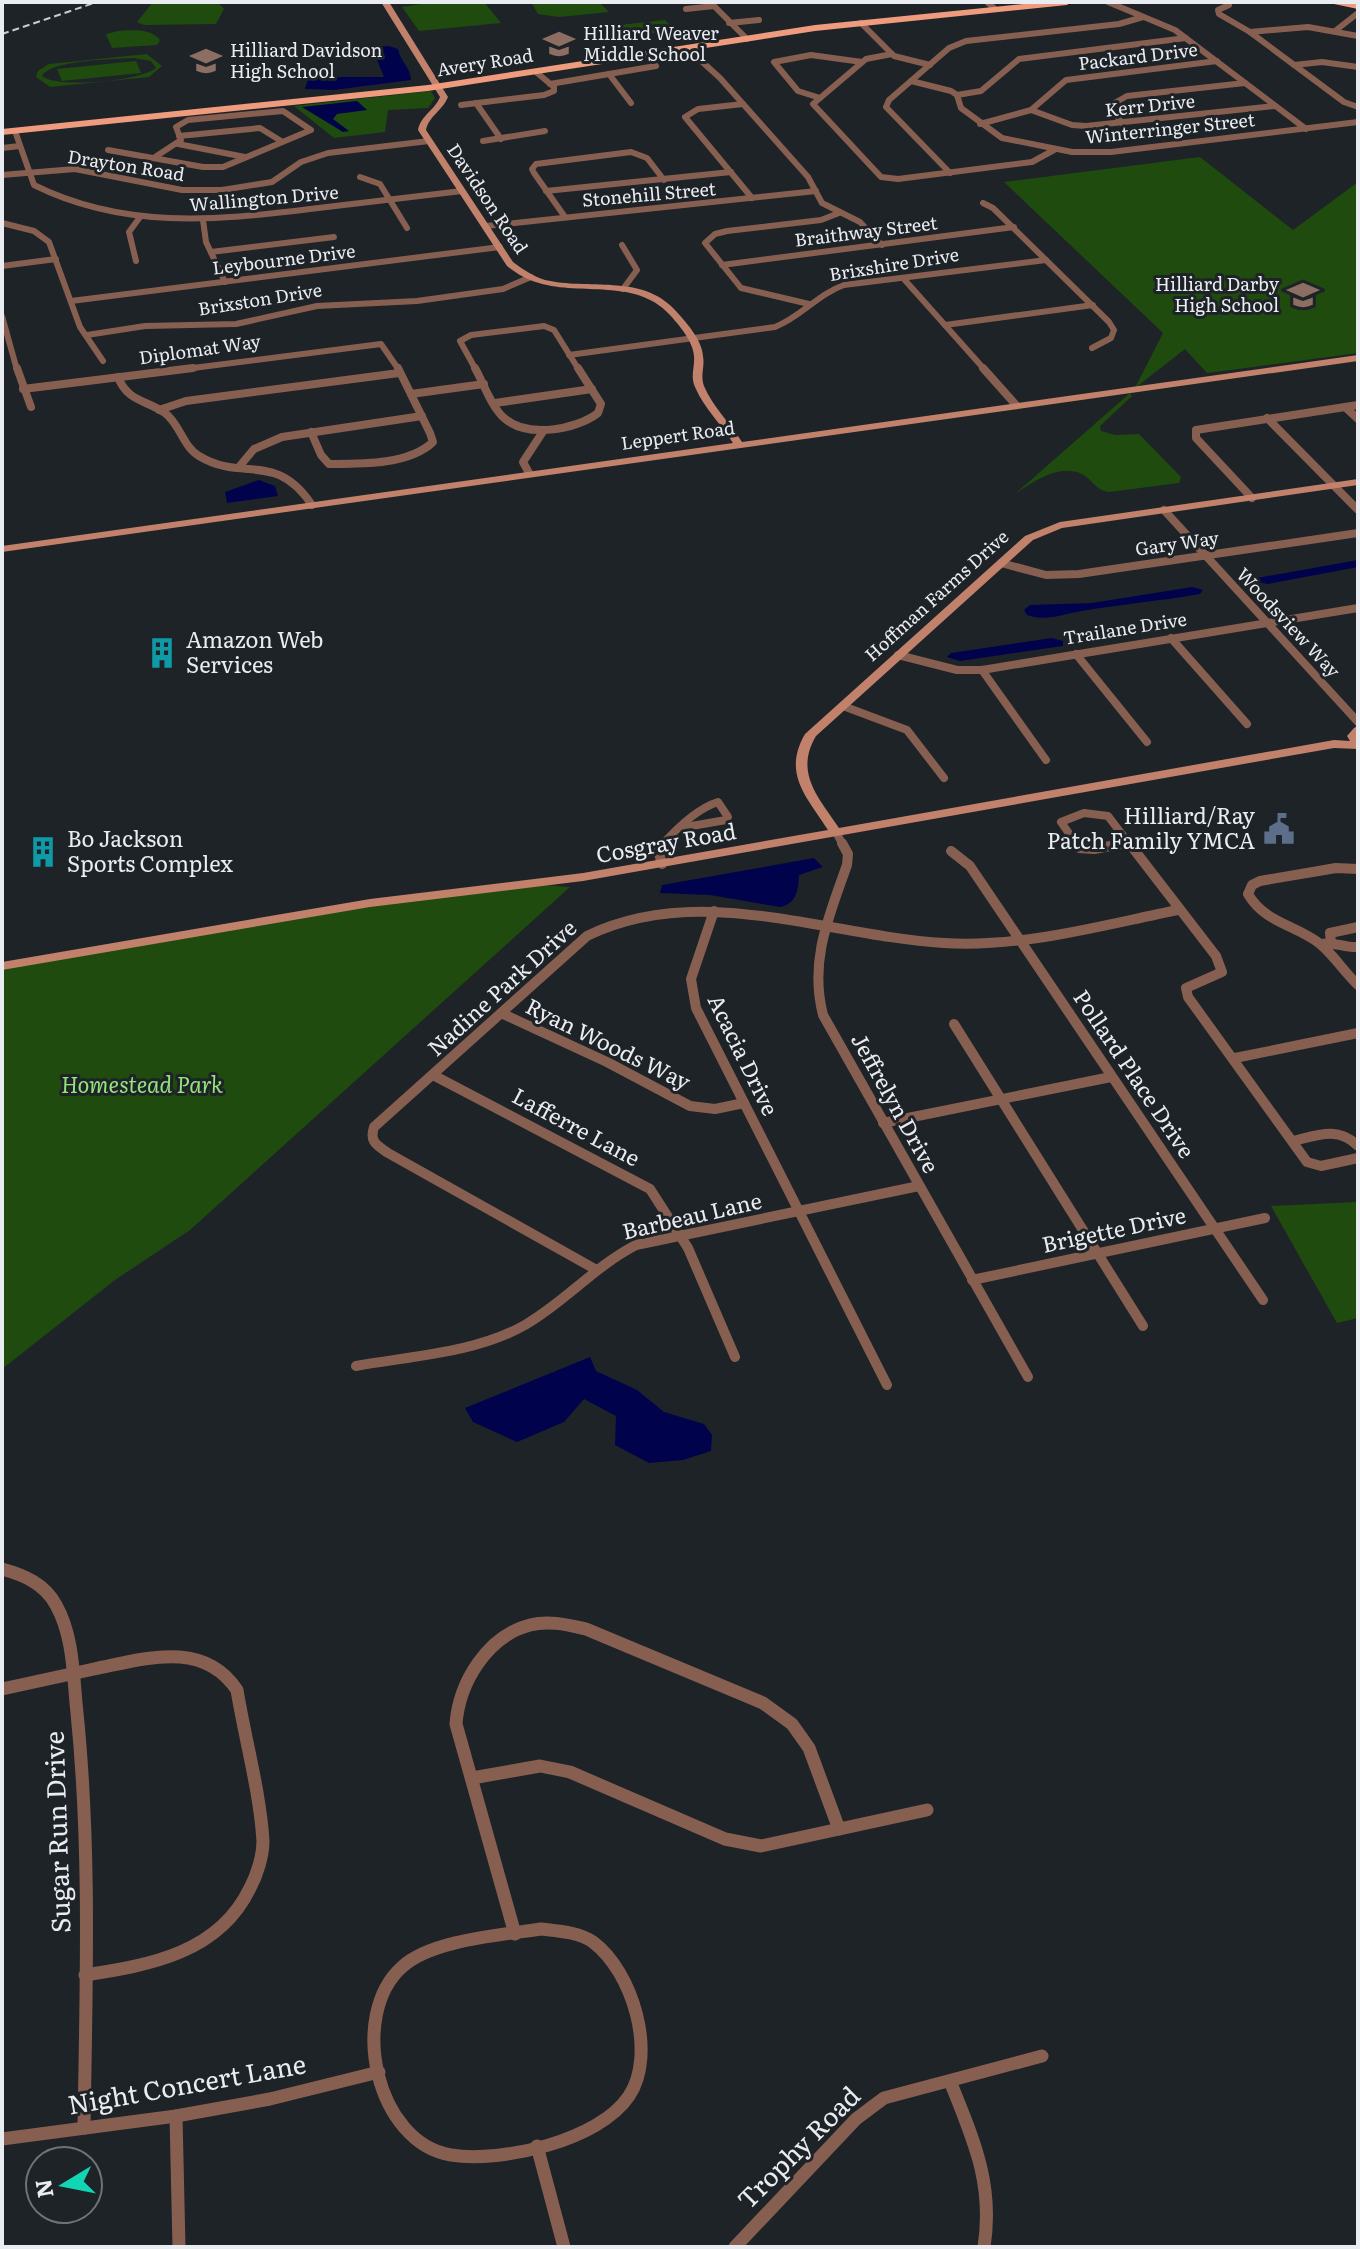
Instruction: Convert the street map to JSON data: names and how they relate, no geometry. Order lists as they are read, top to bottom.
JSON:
{
  "streets": {
    "main road": [
      "Avery Road",
      "Davidson Road",
      "Leppert Road",
      "Hoffman Farms Drive",
      "Cosgray Road"
    ],
    "street": [
      "Packard Drive",
      "Kerr Drive",
      "Winterringer Street",
      "Drayton Road",
      "Stonehill Street",
      "Wallington Drive",
      "Braithway Street",
      "Leybourne Drive",
      "Brixshire Drive",
      "Brixston Drive",
      "Diplomat Way",
      "Gary Way",
      "Woodsview Way",
      "Trailane Drive",
      "Nadine Park Drive",
      "Ryan Woods Way",
      "Acacia Drive",
      "Pollard Place Drive",
      "Jeffrelyn Drive",
      "Lafferre Lane",
      "Barbeau Lane",
      "Brigette Drive",
      "Sugar Run Drive",
      "Night Concert Lane",
      "Trophy Road"
    ]
  },
  "crossings": [
    ["Packard Drive", "Kerr Drive"],
    ["Packard Drive", "Winterringer Street"],
    ["Avery Road", "Davidson Road"],
    ["Drayton Road", "Wallington Drive"],
    ["Drayton Road", "Davidson Road"],
    ["Stonehill Street", "Davidson Road"],
    ["Wallington Drive", "Davidson Road"],
    ["Davidson Road", "Leybourne Drive"],
    ["Davidson Road", "Brixshire Drive"],
    ["Davidson Road", "Brixston Drive"],
    ["Davidson Road", "Leppert Road"],
    ["Gary Way", "Hoffman Farms Drive"],
    ["Gary Way", "Woodsview Way"],
    ["Hoffman Farms Drive", "Woodsview Way"],
    ["Hoffman Farms Drive", "Trailane Drive"],
    ["Hoffman Farms Drive", "Cosgray Road"],
    ["Hoffman Farms Drive", "Jeffrelyn Drive"],
    ["Woodsview Way", "Trailane Drive"],
    ["Woodsview Way", "Cosgray Road"],
    ["Cosgray Road", "Jeffrelyn Drive"],
    ["Nadine Park Drive", "Ryan Woods Way"],
    ["Nadine Park Drive", "Acacia Drive"],
    ["Nadine Park Drive", "Pollard Place Drive"],
    ["Nadine Park Drive", "Jeffrelyn Drive"],
    ["Nadine Park Drive", "Lafferre Lane"],
    ["Nadine Park Drive", "Barbeau Lane"],
    ["Ryan Woods Way", "Acacia Drive"],
    ["Acacia Drive", "Barbeau Lane"],
    ["Pollard Place Drive", "Brigette Drive"],
    ["Jeffrelyn Drive", "Barbeau Lane"],
    ["Jeffrelyn Drive", "Brigette Drive"],
    ["Lafferre Lane", "Barbeau Lane"],
    ["Sugar Run Drive", "Night Concert Lane"]
  ],
  "parks": ["Homestead Park"],
  "places": {
    "school or university": ["Hilliard Weaver Middle School", "Hilliard Davidson High School", "Hilliard Darby High School"],
    "building": ["Amazon Web Services", "Bo Jackson Sports Complex"],
    "public building": ["Hilliard/Ray Patch Family YMCA"]
  },
  "north": "left"
}
